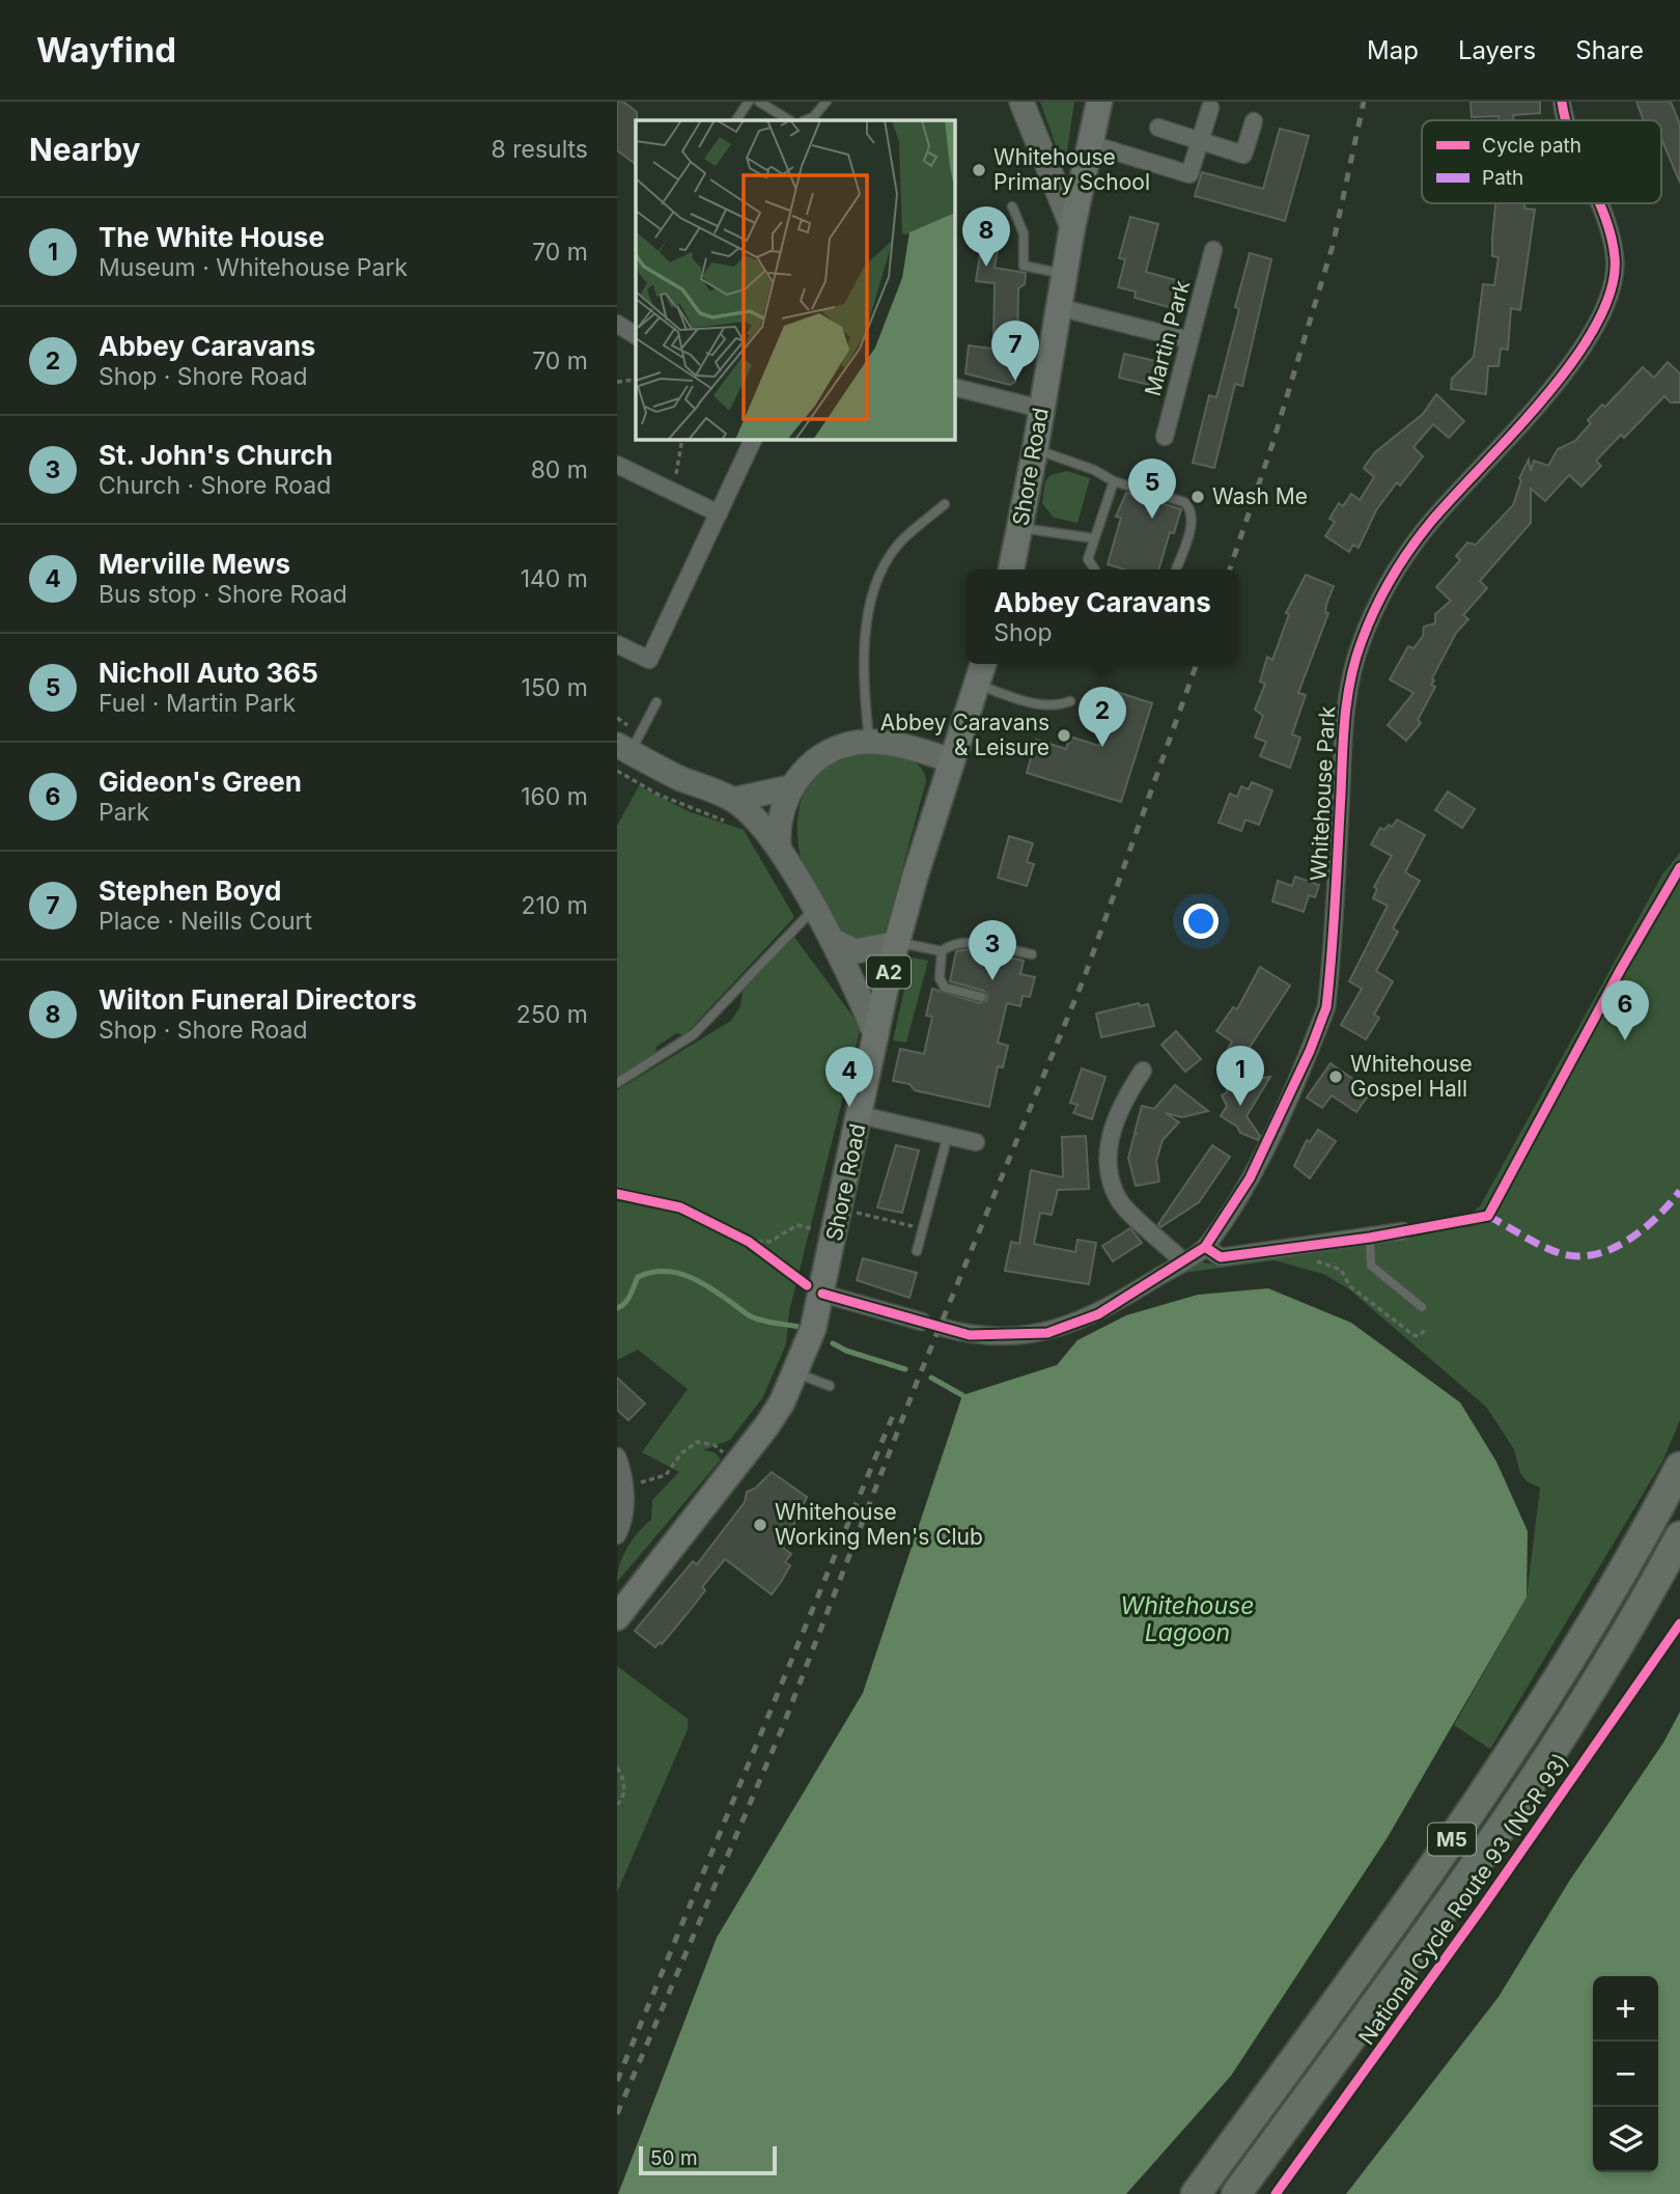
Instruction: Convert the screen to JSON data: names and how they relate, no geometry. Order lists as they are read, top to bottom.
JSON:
{
  "streets": {
    "highway": ["M5"],
    "main road": ["Shore Road", "A2"],
    "street": ["Martin Park", "Whitehouse Park"],
    "cycle path": ["National Cycle Route 93 (NCR 93)"]
  },
  "water": ["Whitehouse Lagoon"],
  "places": [
    "Whitehouse Primary School",
    "Wash Me",
    "Abbey Caravans & Leisure",
    "Whitehouse Gospel Hall",
    "Whitehouse Working Men's Club"
  ],
  "legend": ["Cycle path", "Path"],
  "scale_bar": "50 m",
  "page": {
    "header": "Wayfind",
    "nav": ["Map", "Layers", "Share"],
    "heading": ["Nearby", "8 results"],
    "list": [
      {
        "mark": "1",
        "name": "The White House",
        "note": "Museum · Whitehouse Park",
        "value": "70 m"
      },
      {
        "mark": "2",
        "name": "Abbey Caravans",
        "note": "Shop · Shore Road",
        "value": "70 m"
      },
      {
        "mark": "3",
        "name": "St. John's Church",
        "note": "Church · Shore Road",
        "value": "80 m"
      },
      {
        "mark": "4",
        "name": "Merville Mews",
        "note": "Bus stop · Shore Road",
        "value": "140 m"
      },
      {
        "mark": "5",
        "name": "Nicholl Auto 365",
        "note": "Fuel · Martin Park",
        "value": "150 m"
      },
      {
        "mark": "6",
        "name": "Gideon's Green",
        "note": "Park",
        "value": "160 m"
      },
      {
        "mark": "7",
        "name": "Stephen Boyd",
        "note": "Place · Neills Court",
        "value": "210 m"
      },
      {
        "mark": "8",
        "name": "Wilton Funeral Directors",
        "note": "Shop · Shore Road",
        "value": "250 m"
      }
    ],
    "pins": [
      "8",
      "7",
      "5",
      "2",
      "3",
      "6",
      "1",
      "4"
    ],
    "popup": ["Abbey Caravans", "Shop"],
    "map_buttons": ["+", "−"],
    "scale": "50 m"
  }
}
